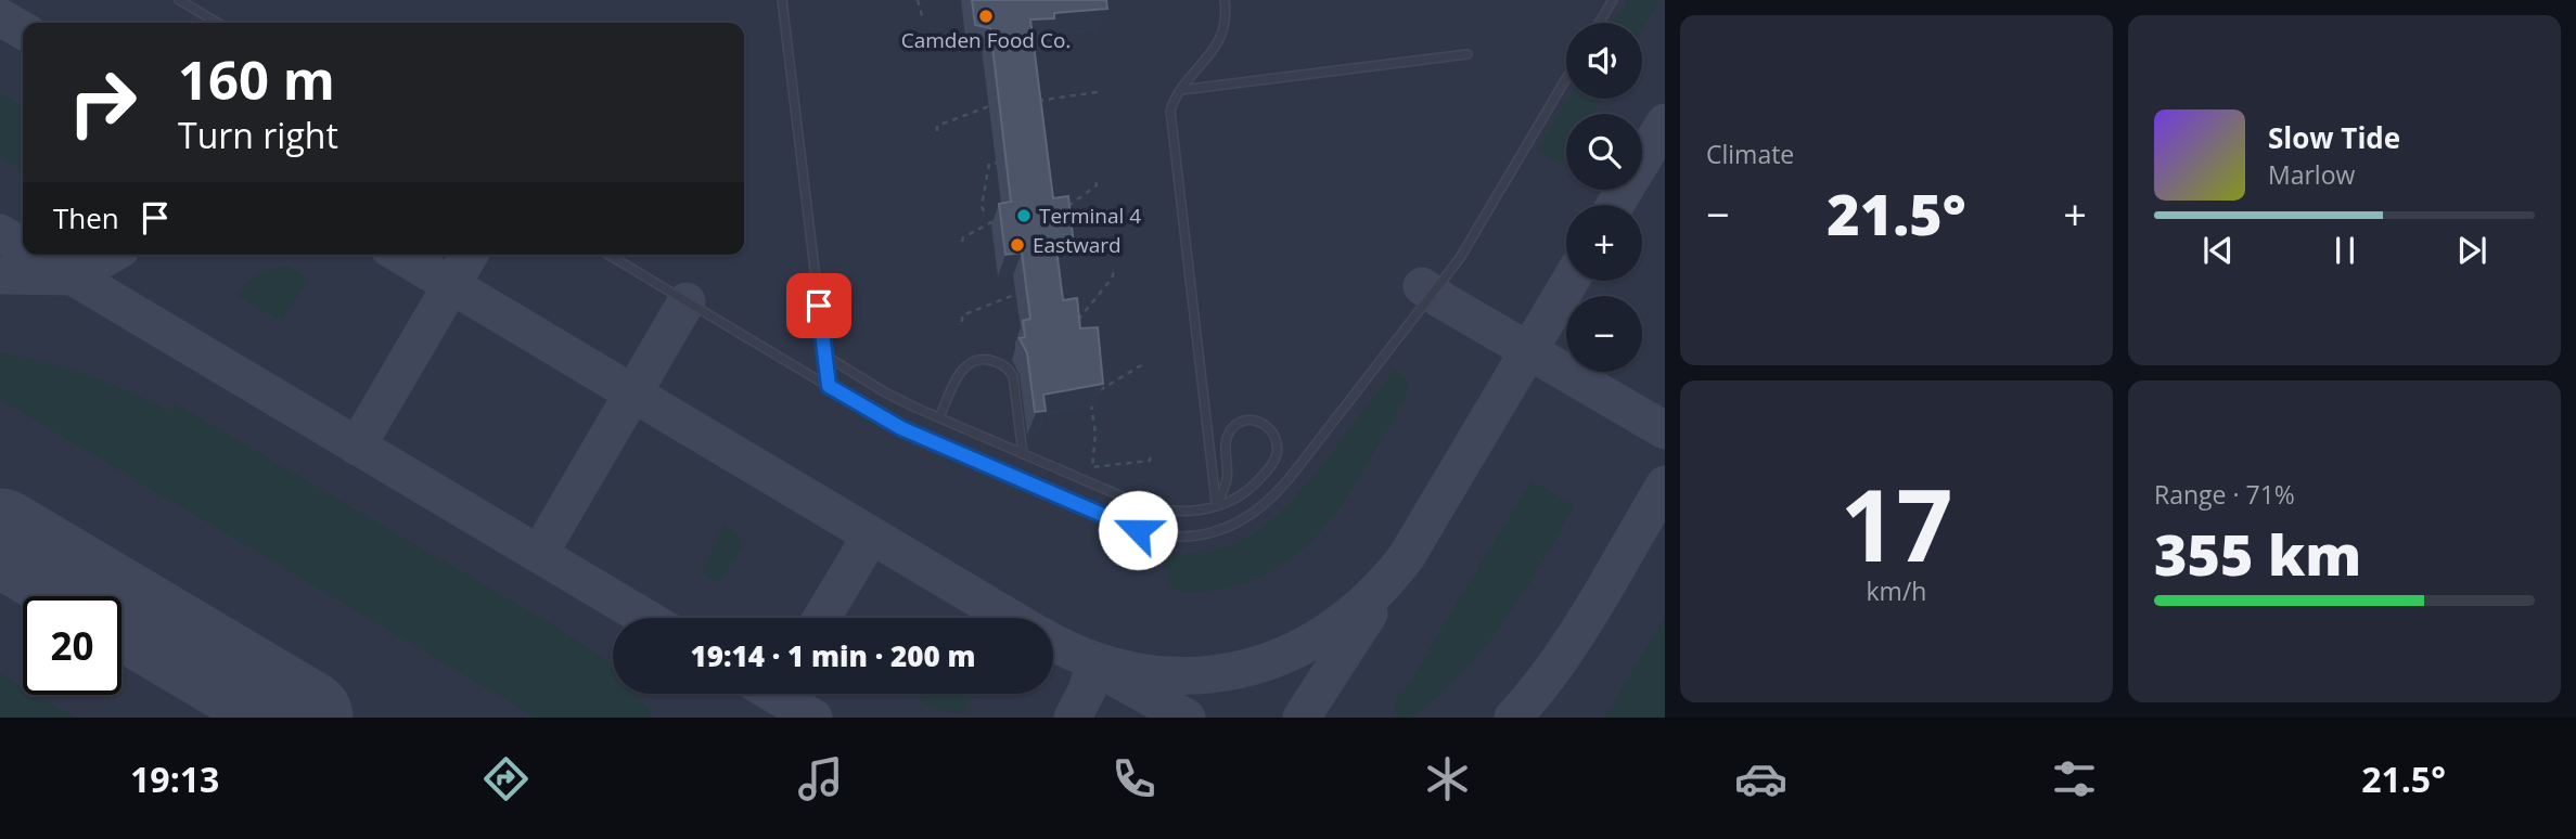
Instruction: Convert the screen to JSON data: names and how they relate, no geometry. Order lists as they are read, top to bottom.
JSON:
{
  "places": ["Camden Food Co.", "Terminal 4", "Eastward"],
  "page": {
    "tile": [
      "Climate",
      ["17", "km/h"],
      ["Range · 71%", "355 km"]
    ],
    "map_buttons": ["+", "−"],
    "turn": ["160 m", "Turn right"],
    "song": ["Slow Tide", "Marlow"],
    "then": "Then",
    "heat": ["−", "21.5°", "+"],
    "limit": "20",
    "trip": "19:14 · 1 min · 200 m",
    "tabs": ["19:13", "21.5°"]
  }
}
